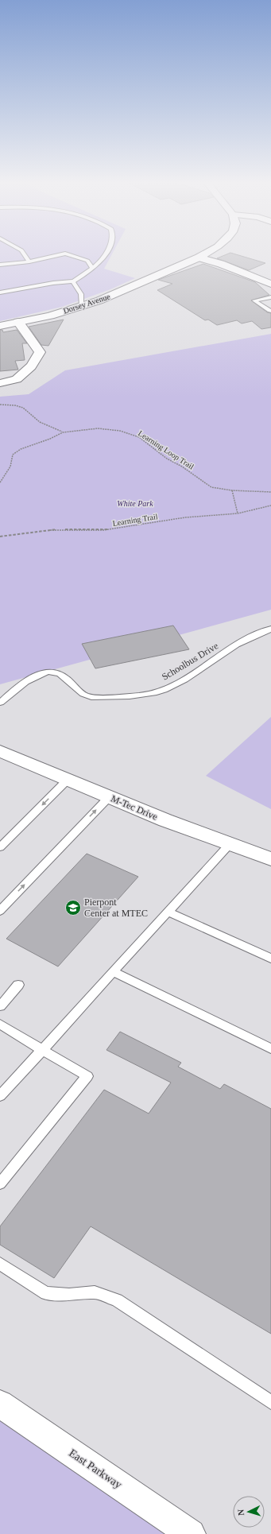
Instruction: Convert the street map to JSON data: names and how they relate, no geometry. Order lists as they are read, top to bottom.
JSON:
{
  "streets": {
    "street": ["Dorsey Avenue", "M-Tec Drive", "East Parkway"],
    "lane": ["Schoolbus Drive"],
    "path": ["Learning Loop Trail", "Learning Trail"]
  },
  "parks": ["White Park"],
  "places": {
    "school or university": ["Pierpont Center at MTEC"]
  },
  "north": "left"
}
